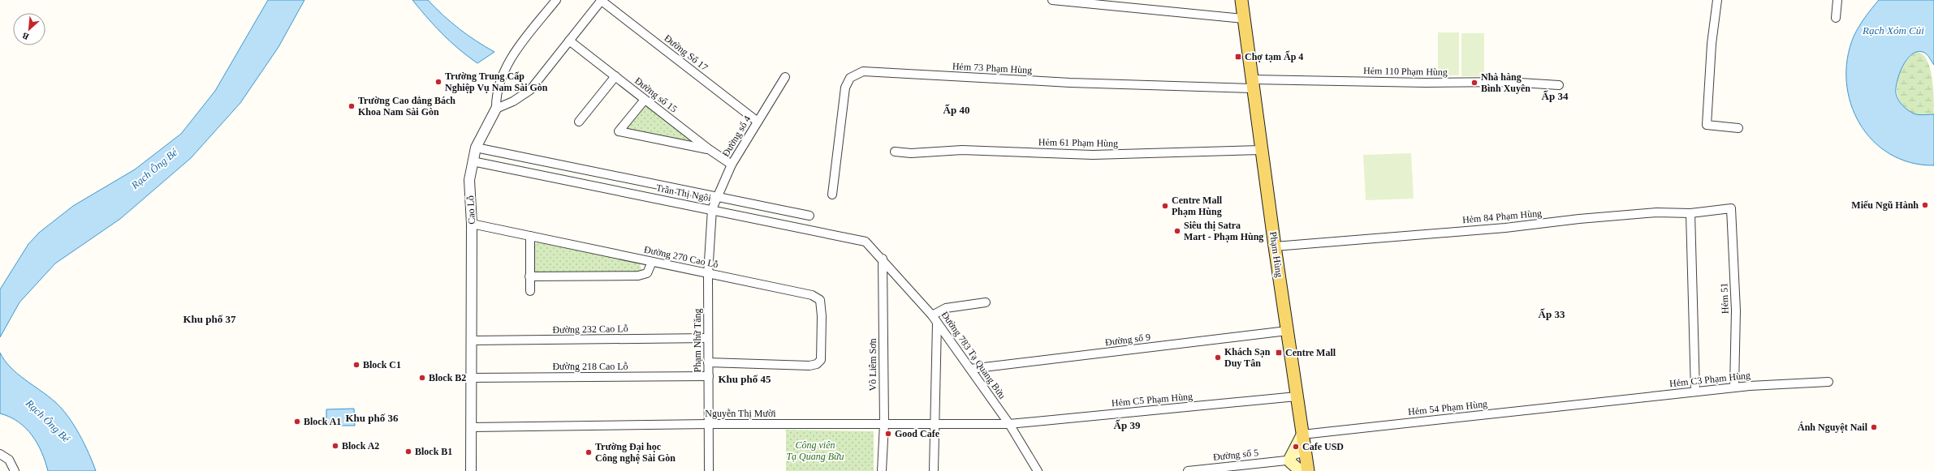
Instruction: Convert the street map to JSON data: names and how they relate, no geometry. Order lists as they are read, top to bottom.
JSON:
{
  "streets": {
    "main road": ["Phạm Hùng"],
    "street": [
      "Đường Số 17",
      "Hẻm 73 Phạm Hùng",
      "Hẻm 110 Phạm Hùng",
      "Đường số 15",
      "Đường số 4",
      "Hẻm 61 Phạm Hùng",
      "Trần Thị Ngôi",
      "Cao Lỗ",
      "Hẻm 84 Phạm Hùng",
      "Đường 270 Cao Lỗ",
      "Hẻm 51",
      "Đường 232 Cao Lỗ",
      "Đường số 9",
      "Phạm Nhữ Tăng",
      "Đường 783 Tạ Quang Bửu",
      "Võ Liêm Sơn",
      "Đường 218 Cao Lỗ",
      "Hẻm C3 Phạm Hùng",
      "Hẻm C5 Phạm Hùng",
      "Hẻm 54 Phạm Hùng",
      "Nguyễn Thị Mười",
      "Đường số 5"
    ]
  },
  "crossings": [
    ["Đường Số 17", "Đường số 4"],
    ["Hẻm 73 Phạm Hùng", "Hẻm 110 Phạm Hùng"],
    ["Hẻm 73 Phạm Hùng", "Phạm Hùng"],
    ["Hẻm 110 Phạm Hùng", "Phạm Hùng"],
    ["Đường số 15", "Đường số 4"],
    ["Đường số 4", "Trần Thị Ngôi"],
    ["Đường số 4", "Phạm Nhữ Tăng"],
    ["Hẻm 61 Phạm Hùng", "Phạm Hùng"],
    ["Trần Thị Ngôi", "Cao Lỗ"],
    ["Trần Thị Ngôi", "Phạm Nhữ Tăng"],
    ["Trần Thị Ngôi", "Đường 783 Tạ Quang Bửu"],
    ["Trần Thị Ngôi", "Võ Liêm Sơn"],
    ["Cao Lỗ", "Đường 270 Cao Lỗ"],
    ["Cao Lỗ", "Đường 232 Cao Lỗ"],
    ["Cao Lỗ", "Đường 218 Cao Lỗ"],
    ["Cao Lỗ", "Nguyễn Thị Mười"],
    ["Hẻm 84 Phạm Hùng", "Phạm Hùng"],
    ["Hẻm 84 Phạm Hùng", "Hẻm 51"],
    ["Phạm Hùng", "Đường số 9"],
    ["Phạm Hùng", "Hẻm C5 Phạm Hùng"],
    ["Phạm Hùng", "Hẻm 54 Phạm Hùng"],
    ["Phạm Hùng", "Đường số 5"],
    ["Đường 270 Cao Lỗ", "Phạm Nhữ Tăng"],
    ["Hẻm 51", "Hẻm C3 Phạm Hùng"],
    ["Đường 232 Cao Lỗ", "Phạm Nhữ Tăng"],
    ["Đường số 9", "Đường 783 Tạ Quang Bửu"],
    ["Phạm Nhữ Tăng", "Đường 218 Cao Lỗ"],
    ["Phạm Nhữ Tăng", "Nguyễn Thị Mười"],
    ["Đường 783 Tạ Quang Bửu", "Võ Liêm Sơn"],
    ["Đường 783 Tạ Quang Bửu", "Hẻm C5 Phạm Hùng"],
    ["Đường 783 Tạ Quang Bửu", "Nguyễn Thị Mười"],
    ["Võ Liêm Sơn", "Nguyễn Thị Mười"],
    ["Hẻm C3 Phạm Hùng", "Hẻm 54 Phạm Hùng"],
    ["Hẻm C5 Phạm Hùng", "Nguyễn Thị Mười"]
  ],
  "districts": [
    "Ấp 34",
    "Ấp 40",
    "Ấp 33",
    "Khu phố 37",
    "Khu phố 45",
    "Khu phố 36",
    "Ấp 39"
  ],
  "water": ["Rạch Xóm Củi", "Rạch Ông Bé"],
  "parks": ["Công viên Tạ Quang Bữu"],
  "places": {
    "transit": ["Chợ tạm Ấp 4", "Centre Mall"],
    "other": [
      "Trường Trung Cấp Nghiệp Vụ Nam Sài Gòn",
      "Nhà hàng Bình Xuyên",
      "Trường Cao đẳng Bách Khoa Nam Sài Gòn",
      "Miếu Ngũ Hành",
      "Centre Mall Phạm Hùng",
      "Siêu thị Satra Mart - Phạm Hùng",
      "Khách Sạn Duy Tân",
      "Block C1",
      "Block B2",
      "Block A1",
      "Ánh Nguyệt Nail",
      "Good Cafe",
      "Block A2",
      "Cafe USD",
      "Block B1",
      "Trường Đại học Công nghệ Sài Gòn"
    ]
  },
  "north": "bottom left"
}
